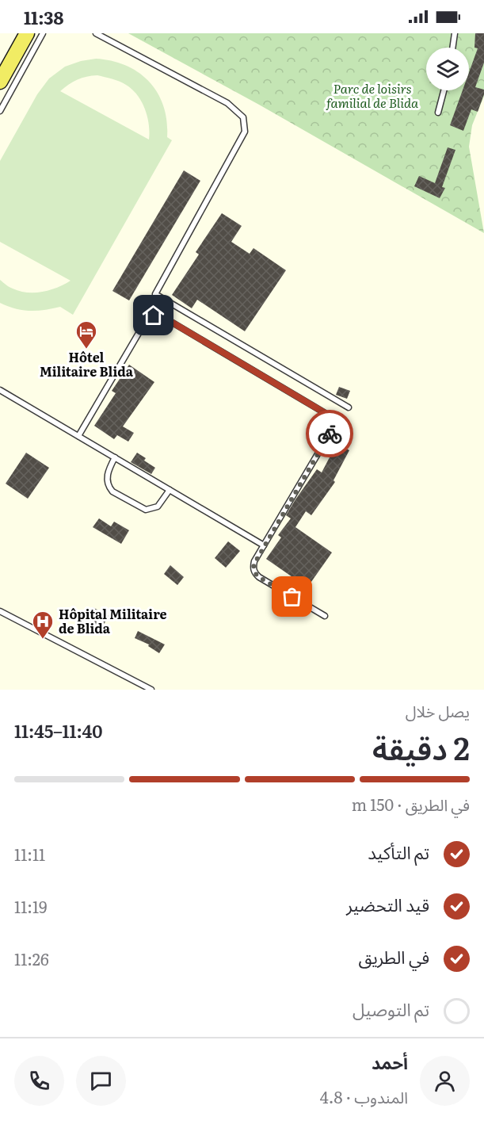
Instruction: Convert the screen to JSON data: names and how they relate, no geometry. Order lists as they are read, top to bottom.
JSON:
{
  "parks": ["Parc de loisirs familial de Blida"],
  "places": {
    "hotel": ["Hôtel Militaire Blida"],
    "hospital": ["Hôpital Militaire de Blida"]
  },
  "page": {
    "status": "11:38",
    "heading": ["2 دقيقة", "يصل خلال", "11:40–11:45"],
    "panel": ["أحمد", "المندوب · 4.8"],
    "bar": "في الطريق · 150 m",
    "list": [
      ["تم التأكيد", "11:11"],
      ["قيد التحضير", "11:19"],
      ["في الطريق", "11:26"],
      "تم التوصيل"
    ]
  }
}
